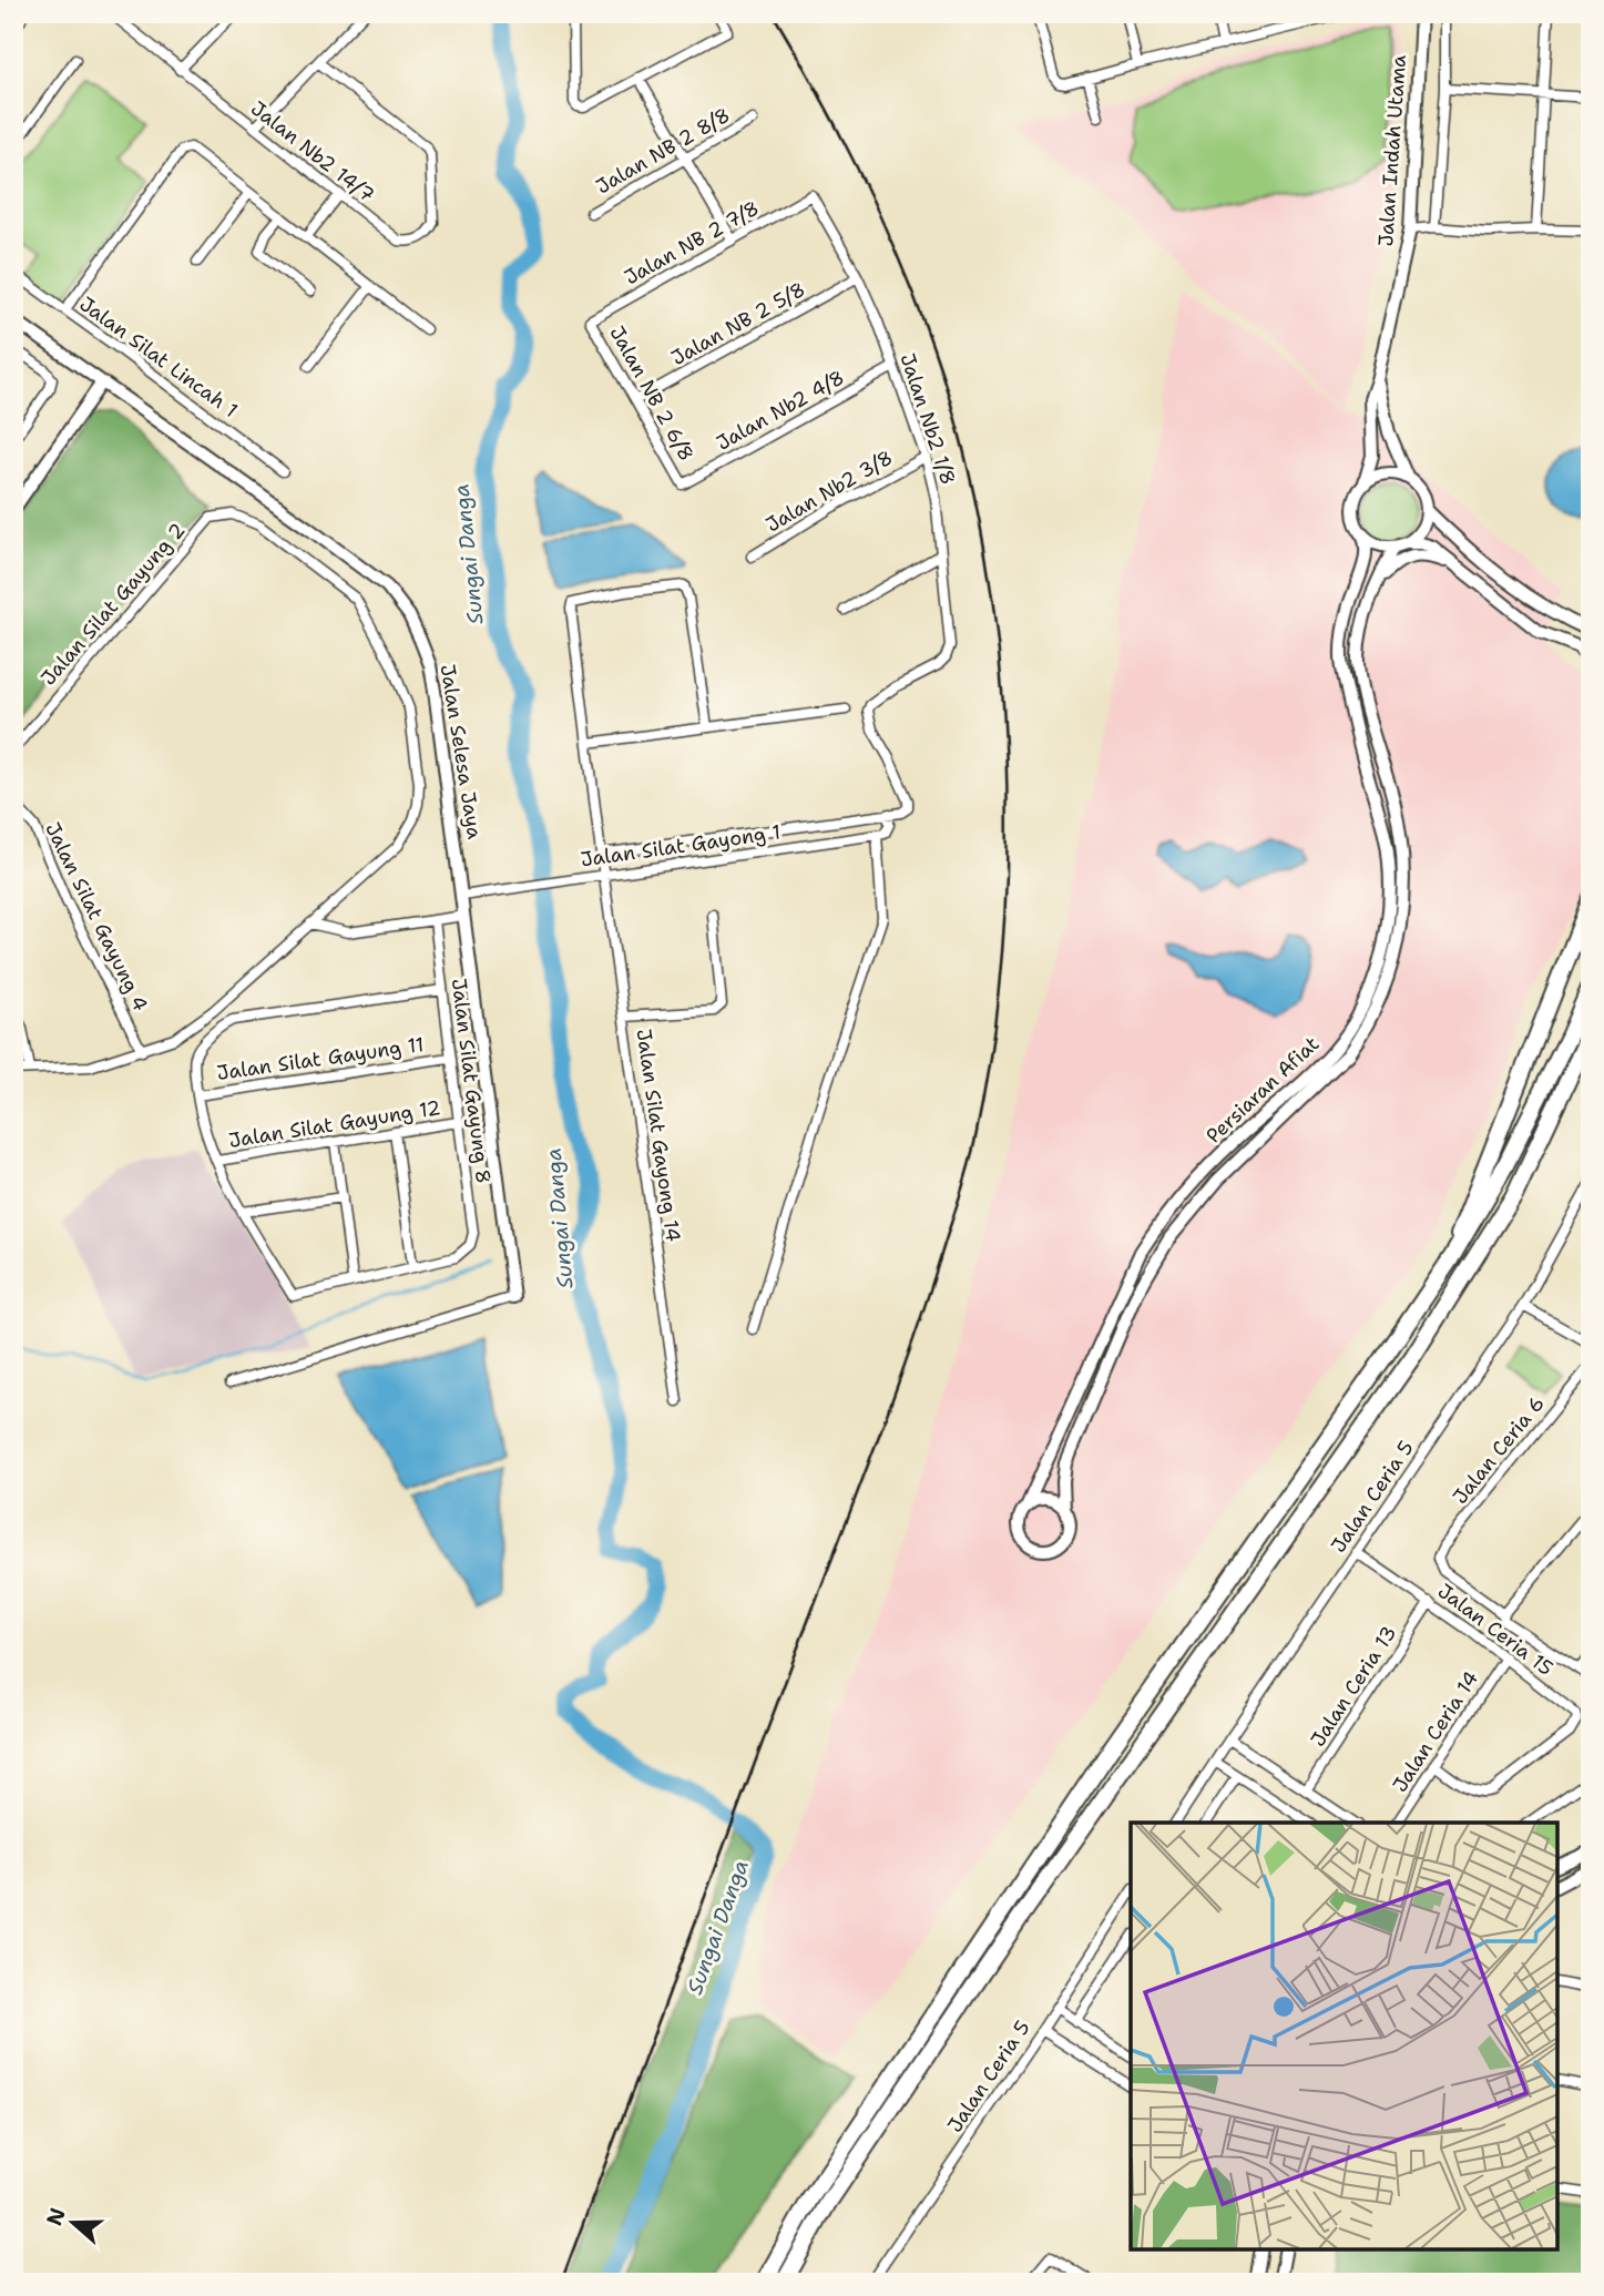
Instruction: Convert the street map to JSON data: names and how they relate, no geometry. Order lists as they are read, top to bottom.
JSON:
{
  "streets": {
    "street": [
      "Jalan NB 2 8/8",
      "Jalan Indah Utama",
      "Jalan Nb2 14/7",
      "Jalan NB 2 7/8",
      "Jalan NB 2 5/8",
      "Jalan Silat Lincah 1",
      "Jalan NB 2 6/8",
      "Jalan Nb2 4/8",
      "Jalan Nb2 1/8",
      "Jalan Nb2 3/8",
      "Jalan Silat Gayung 2",
      "Jalan Selesa Jaya",
      "Jalan Silat Gayong 1",
      "Jalan Silat Gayung 4",
      "Jalan Silat Gayung 11",
      "Jalan Silat Gayung 8",
      "Persiaran Afiat",
      "Jalan Silat Gayung 12",
      "Jalan Silat Gayong 14",
      "Jalan Ceria 6",
      "Jalan Ceria 5",
      "Jalan Ceria 15",
      "Jalan Ceria 13",
      "Jalan Ceria 14"
    ]
  },
  "crossings": [
    ["Jalan Indah Utama", "Persiaran Afiat"],
    ["Jalan NB 2 7/8", "Jalan NB 2 6/8"],
    ["Jalan NB 2 7/8", "Jalan Nb2 1/8"],
    ["Jalan NB 2 5/8", "Jalan NB 2 6/8"],
    ["Jalan NB 2 5/8", "Jalan Nb2 1/8"],
    ["Jalan NB 2 6/8", "Jalan Nb2 4/8"],
    ["Jalan Nb2 4/8", "Jalan Nb2 1/8"],
    ["Jalan Nb2 1/8", "Jalan Nb2 3/8"],
    ["Jalan Selesa Jaya", "Jalan Silat Gayong 1"],
    ["Jalan Silat Gayong 1", "Jalan Silat Gayong 14"],
    ["Jalan Silat Gayung 11", "Jalan Silat Gayung 8"],
    ["Jalan Silat Gayung 8", "Jalan Silat Gayung 12"],
    ["Jalan Ceria 5", "Jalan Ceria 15"],
    ["Jalan Ceria 15", "Jalan Ceria 13"],
    ["Jalan Ceria 15", "Jalan Ceria 14"]
  ],
  "water": ["Sungai Danga"],
  "north": "left"
}
